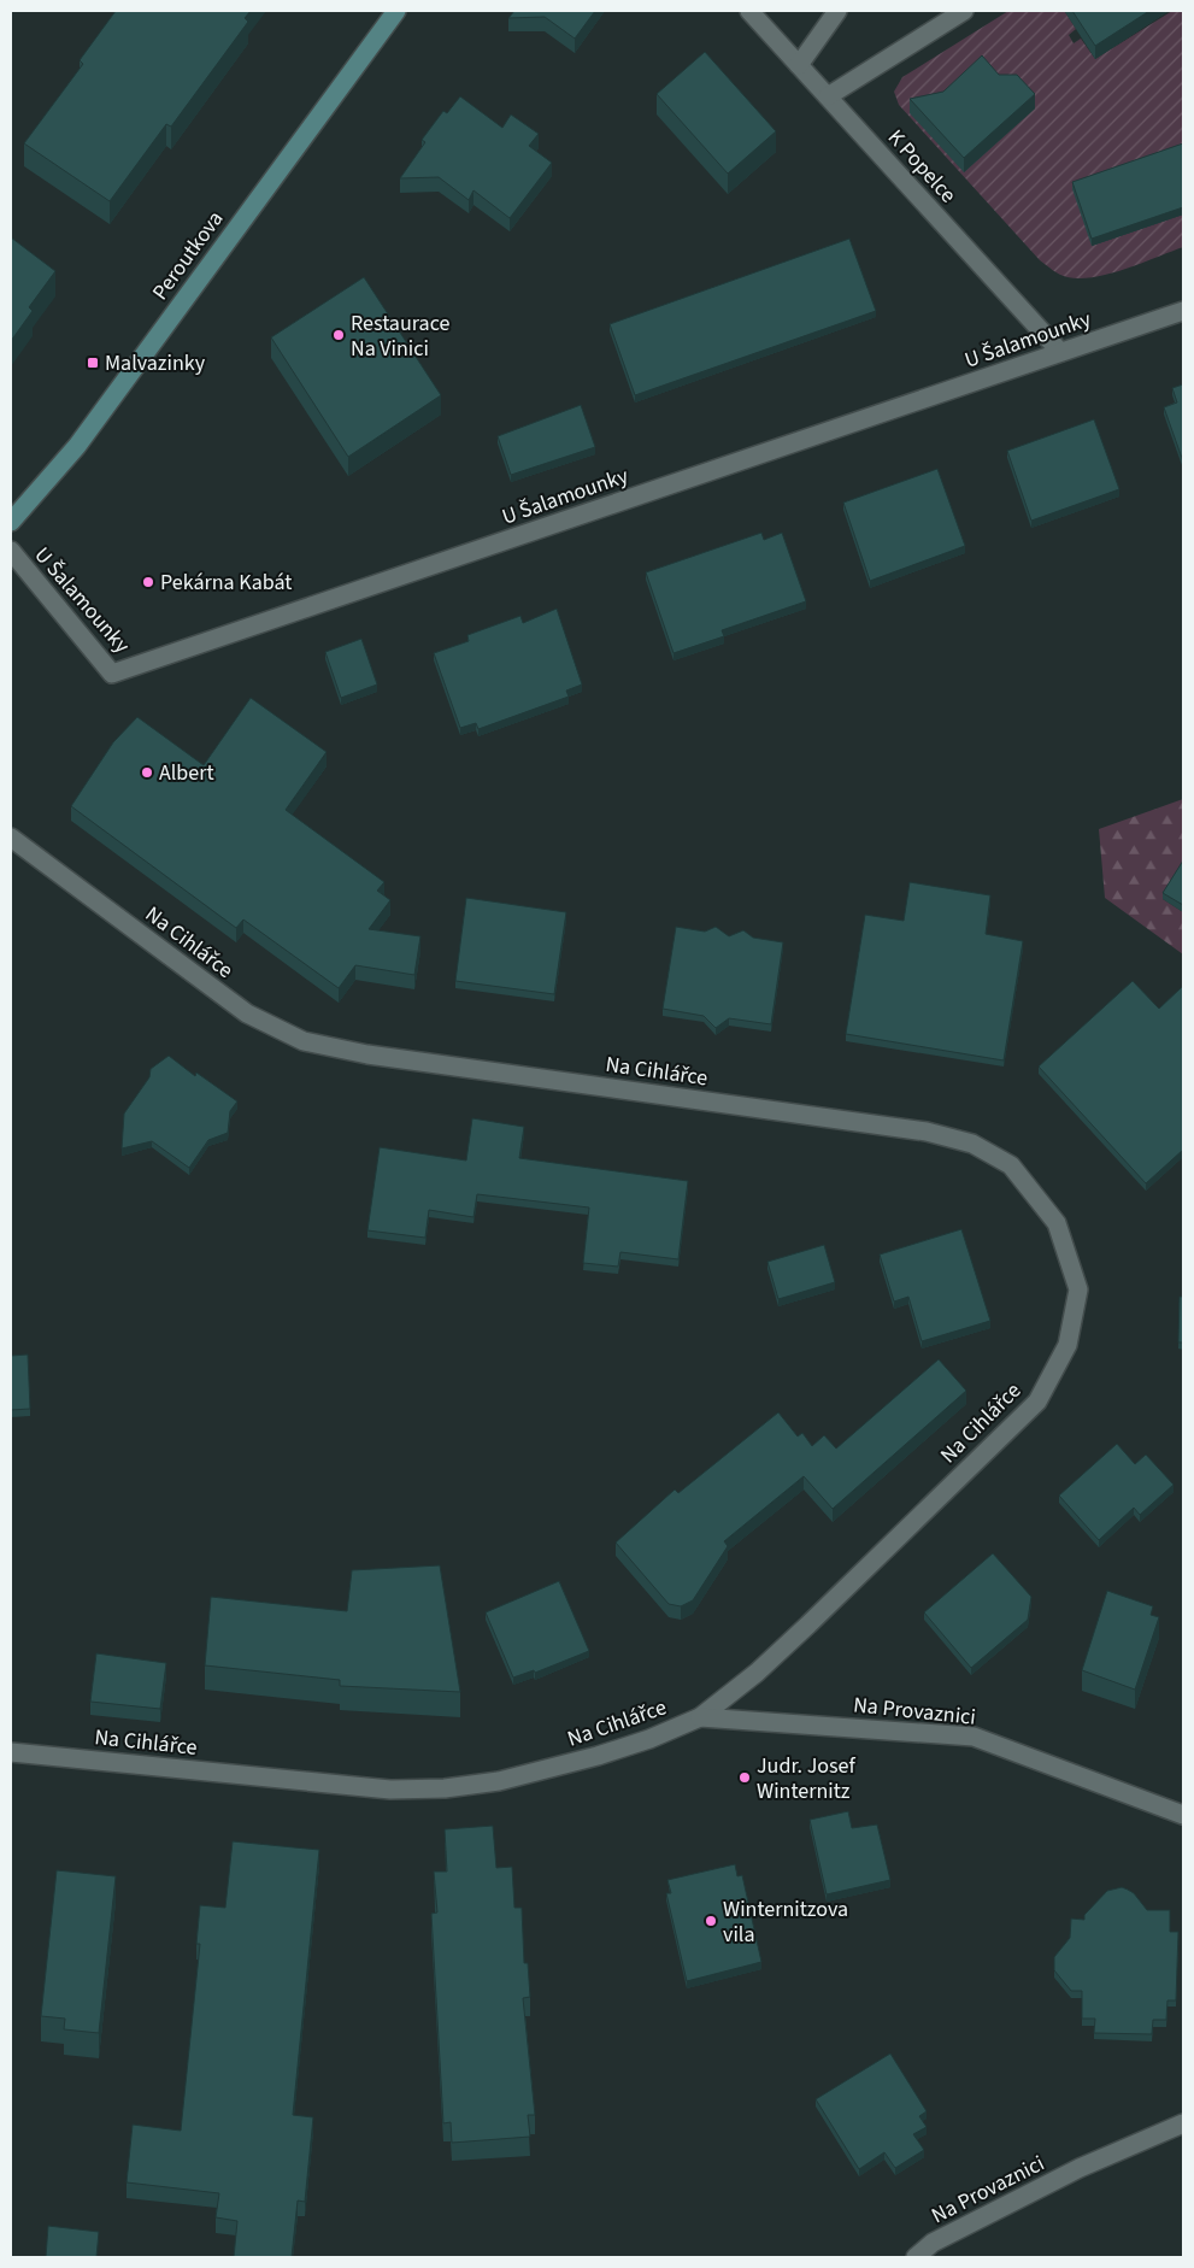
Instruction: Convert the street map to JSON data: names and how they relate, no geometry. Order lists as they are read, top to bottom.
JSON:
{
  "streets": {
    "street": [
      "K Popelce",
      "Peroutkova",
      "U Šalamounky",
      "Na Cihlářce",
      "Na Provaznici"
    ]
  },
  "crossings": [
    ["K Popelce", "U Šalamounky"],
    ["Na Cihlářce", "Na Provaznici"]
  ],
  "places": {
    "other": [
      "Restaurace Na Vinici",
      "Pekárna Kabát",
      "Albert",
      "Judr. Josef Winternitz",
      "Winternitzova vila"
    ],
    "transit": ["Malvazinky"]
  }
}
